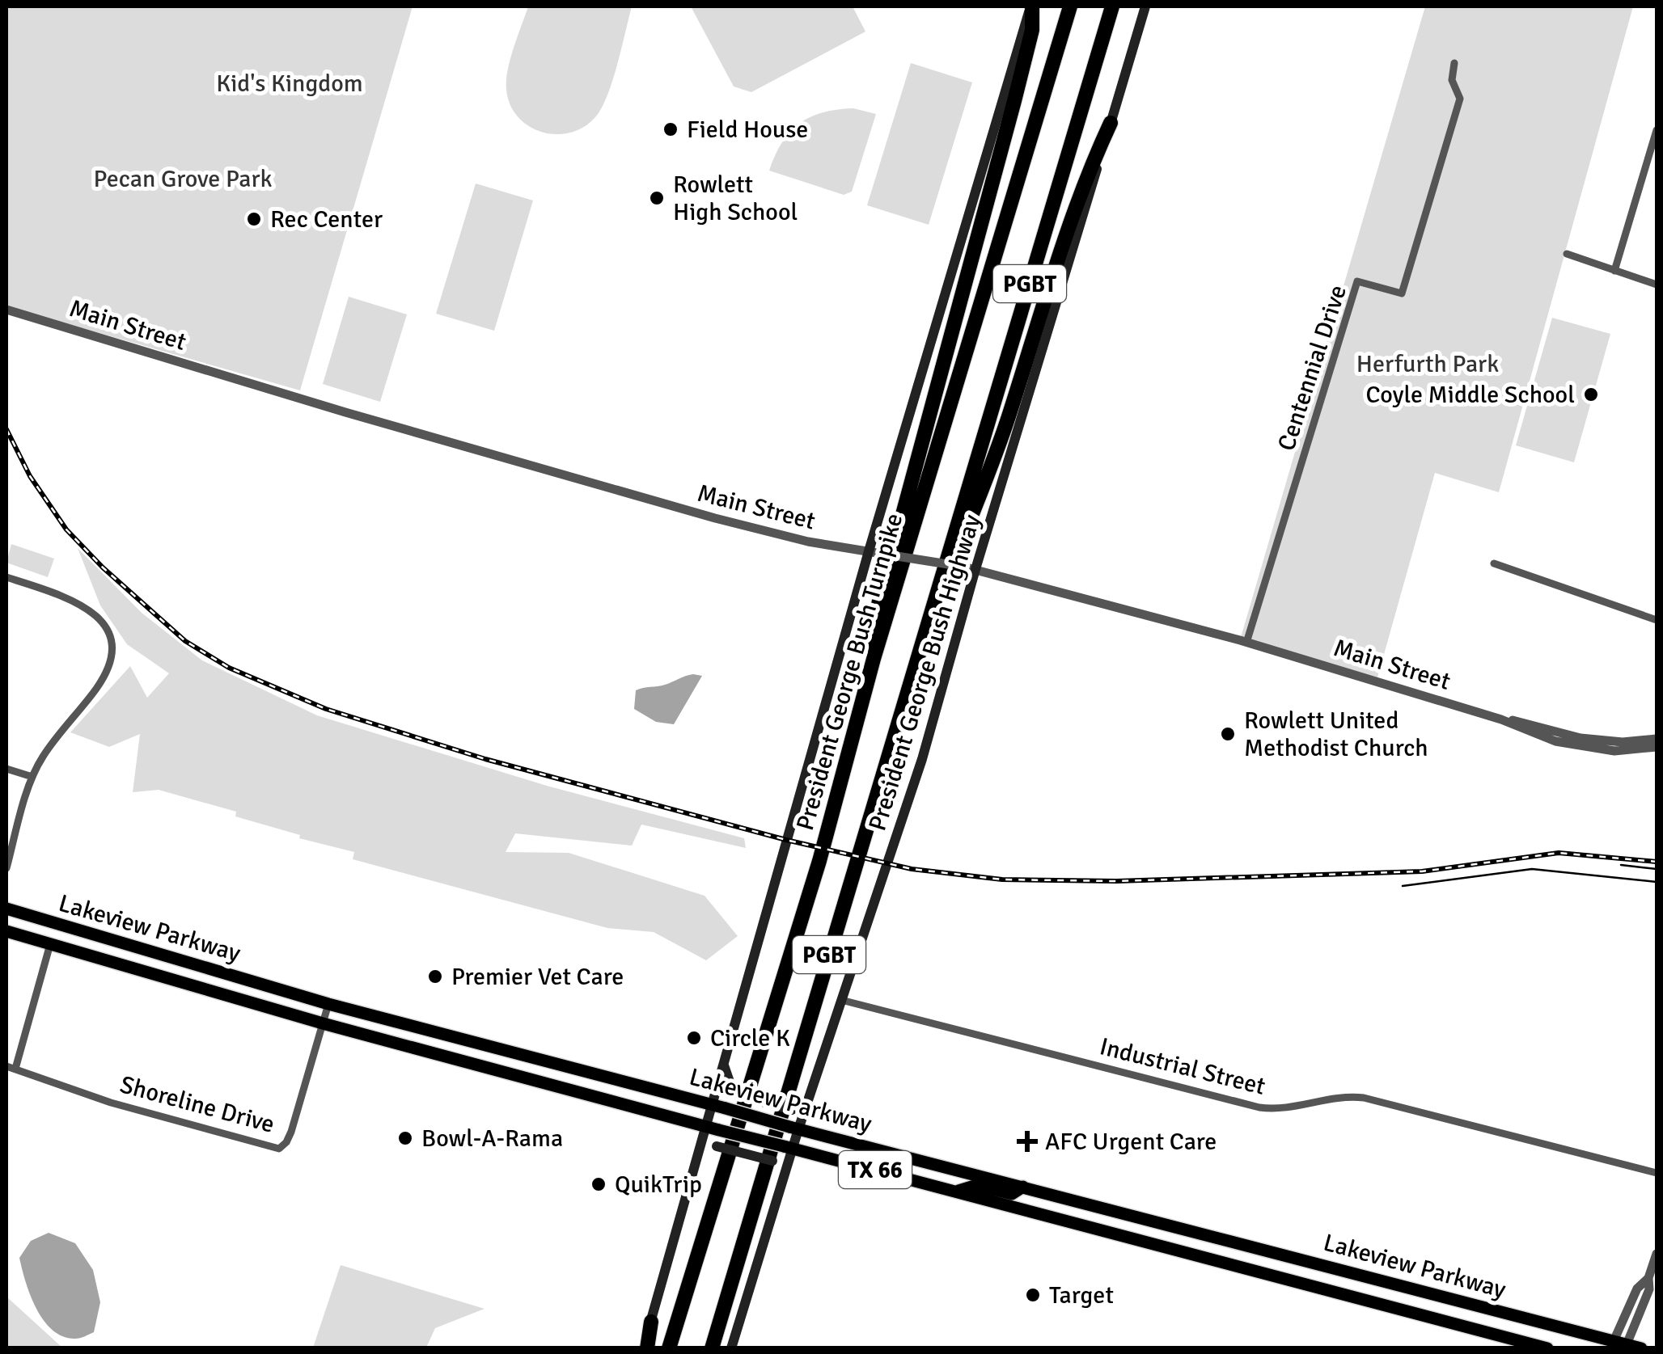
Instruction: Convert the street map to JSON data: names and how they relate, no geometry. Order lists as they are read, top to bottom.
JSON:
{
  "streets": {
    "highway": ["PGBT", "President George Bush Turnpike"],
    "main road": ["President George Bush Highway", "Lakeview Parkway", "TX 66"],
    "street": [
      "Main Street",
      "Centennial Drive",
      "Industrial Street",
      "Shoreline Drive"
    ]
  },
  "crossings": [
    ["Main Street", "Centennial Drive"],
    ["Main Street", "President George Bush Highway"],
    ["President George Bush Highway", "Lakeview Parkway"],
    ["President George Bush Highway", "Industrial Street"],
    ["Lakeview Parkway", "Shoreline Drive"]
  ],
  "parks": ["Kid's Kingdom", "Pecan Grove Park", "Herfurth Park"],
  "places": {
    "other": [
      "Field House",
      "Rowlett High School",
      "Rec Center",
      "Coyle Middle School",
      "Rowlett United Methodist Church",
      "Premier Vet Care",
      "Circle K",
      "Bowl-A-Rama",
      "QuikTrip",
      "Target"
    ],
    "health": ["AFC Urgent Care"]
  }
}
